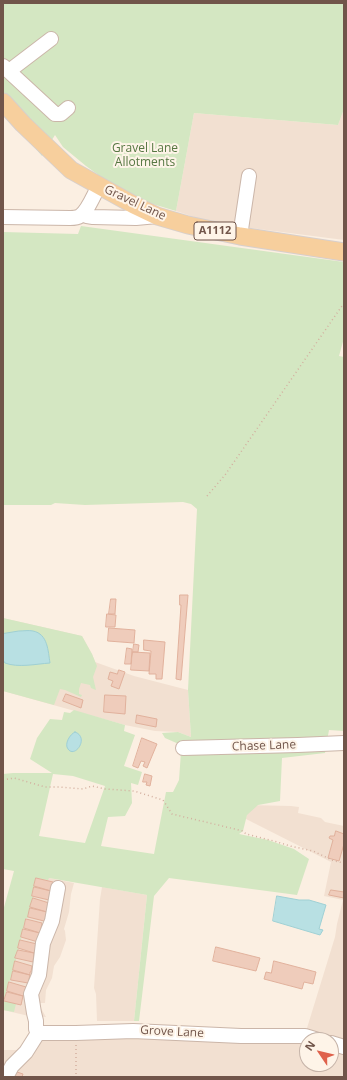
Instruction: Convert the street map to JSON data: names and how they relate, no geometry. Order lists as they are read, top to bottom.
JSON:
{
  "streets": {
    "main road": ["Gravel Lane", "A1112"],
    "street": ["Chase Lane", "Grove Lane"]
  },
  "parks": ["Gravel Lane Allotments"],
  "north": "top left"
}
